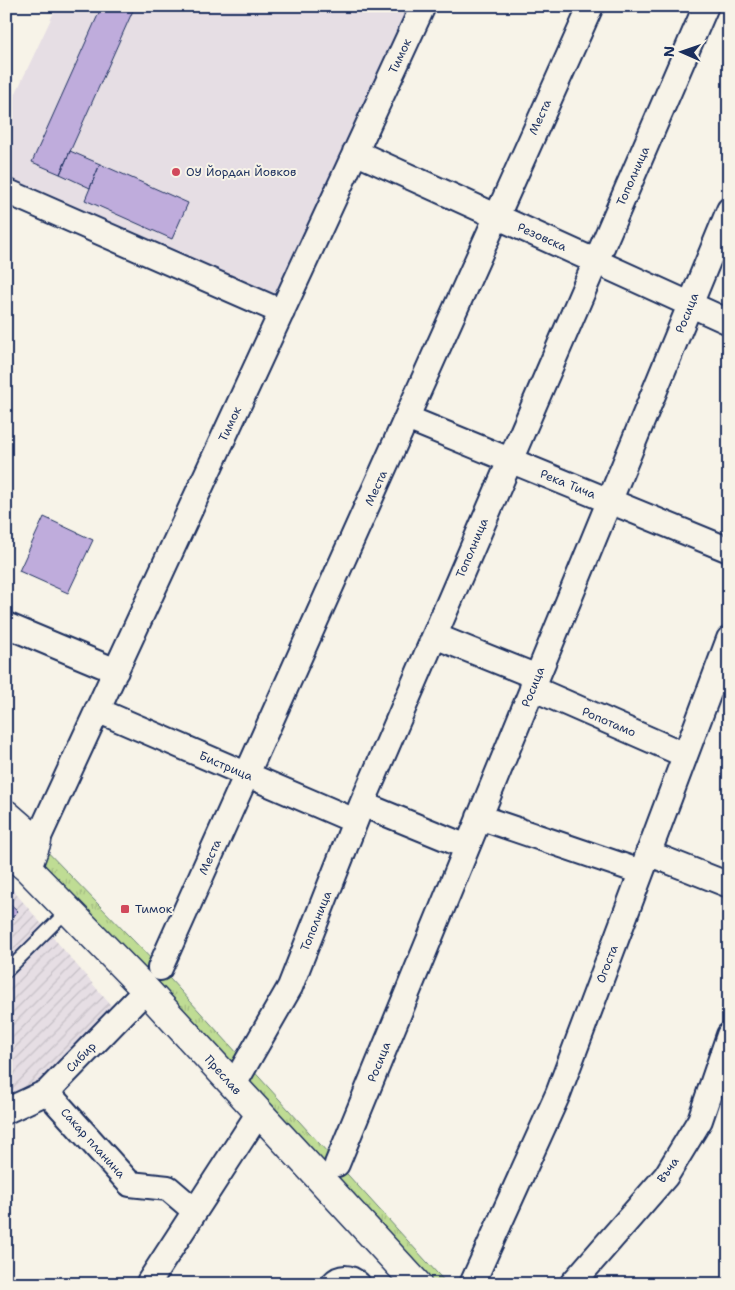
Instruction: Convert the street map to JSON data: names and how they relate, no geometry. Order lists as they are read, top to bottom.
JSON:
{
  "streets": {
    "main road": ["Преслав"],
    "street": [
      "Тимок",
      "Места",
      "Тополница",
      "Резовска",
      "Росица",
      "Река Тича",
      "Ропотамо",
      "Бистрица",
      "Огоста",
      "Сибир",
      "Сакар планина",
      "Въча"
    ]
  },
  "crossings": [
    ["Тимок", "Резовска"],
    ["Тимок", "Бистрица"],
    ["Места", "Резовска"],
    ["Места", "Река Тича"],
    ["Места", "Бистрица"],
    ["Места", "Сибир"],
    ["Места", "Преслав"],
    ["Тополница", "Резовска"],
    ["Тополница", "Река Тича"],
    ["Тополница", "Ропотамо"],
    ["Тополница", "Бистрица"],
    ["Тополница", "Преслав"],
    ["Резовска", "Росица"],
    ["Росица", "Река Тича"],
    ["Росица", "Ропотамо"],
    ["Росица", "Бистрица"],
    ["Ропотамо", "Огоста"],
    ["Сибир", "Преслав"],
    ["Сибир", "Сакар планина"]
  ],
  "places": {
    "other": ["ОУ Йордан Йовков"],
    "transit": ["Тимок"]
  },
  "north": "left"
}
